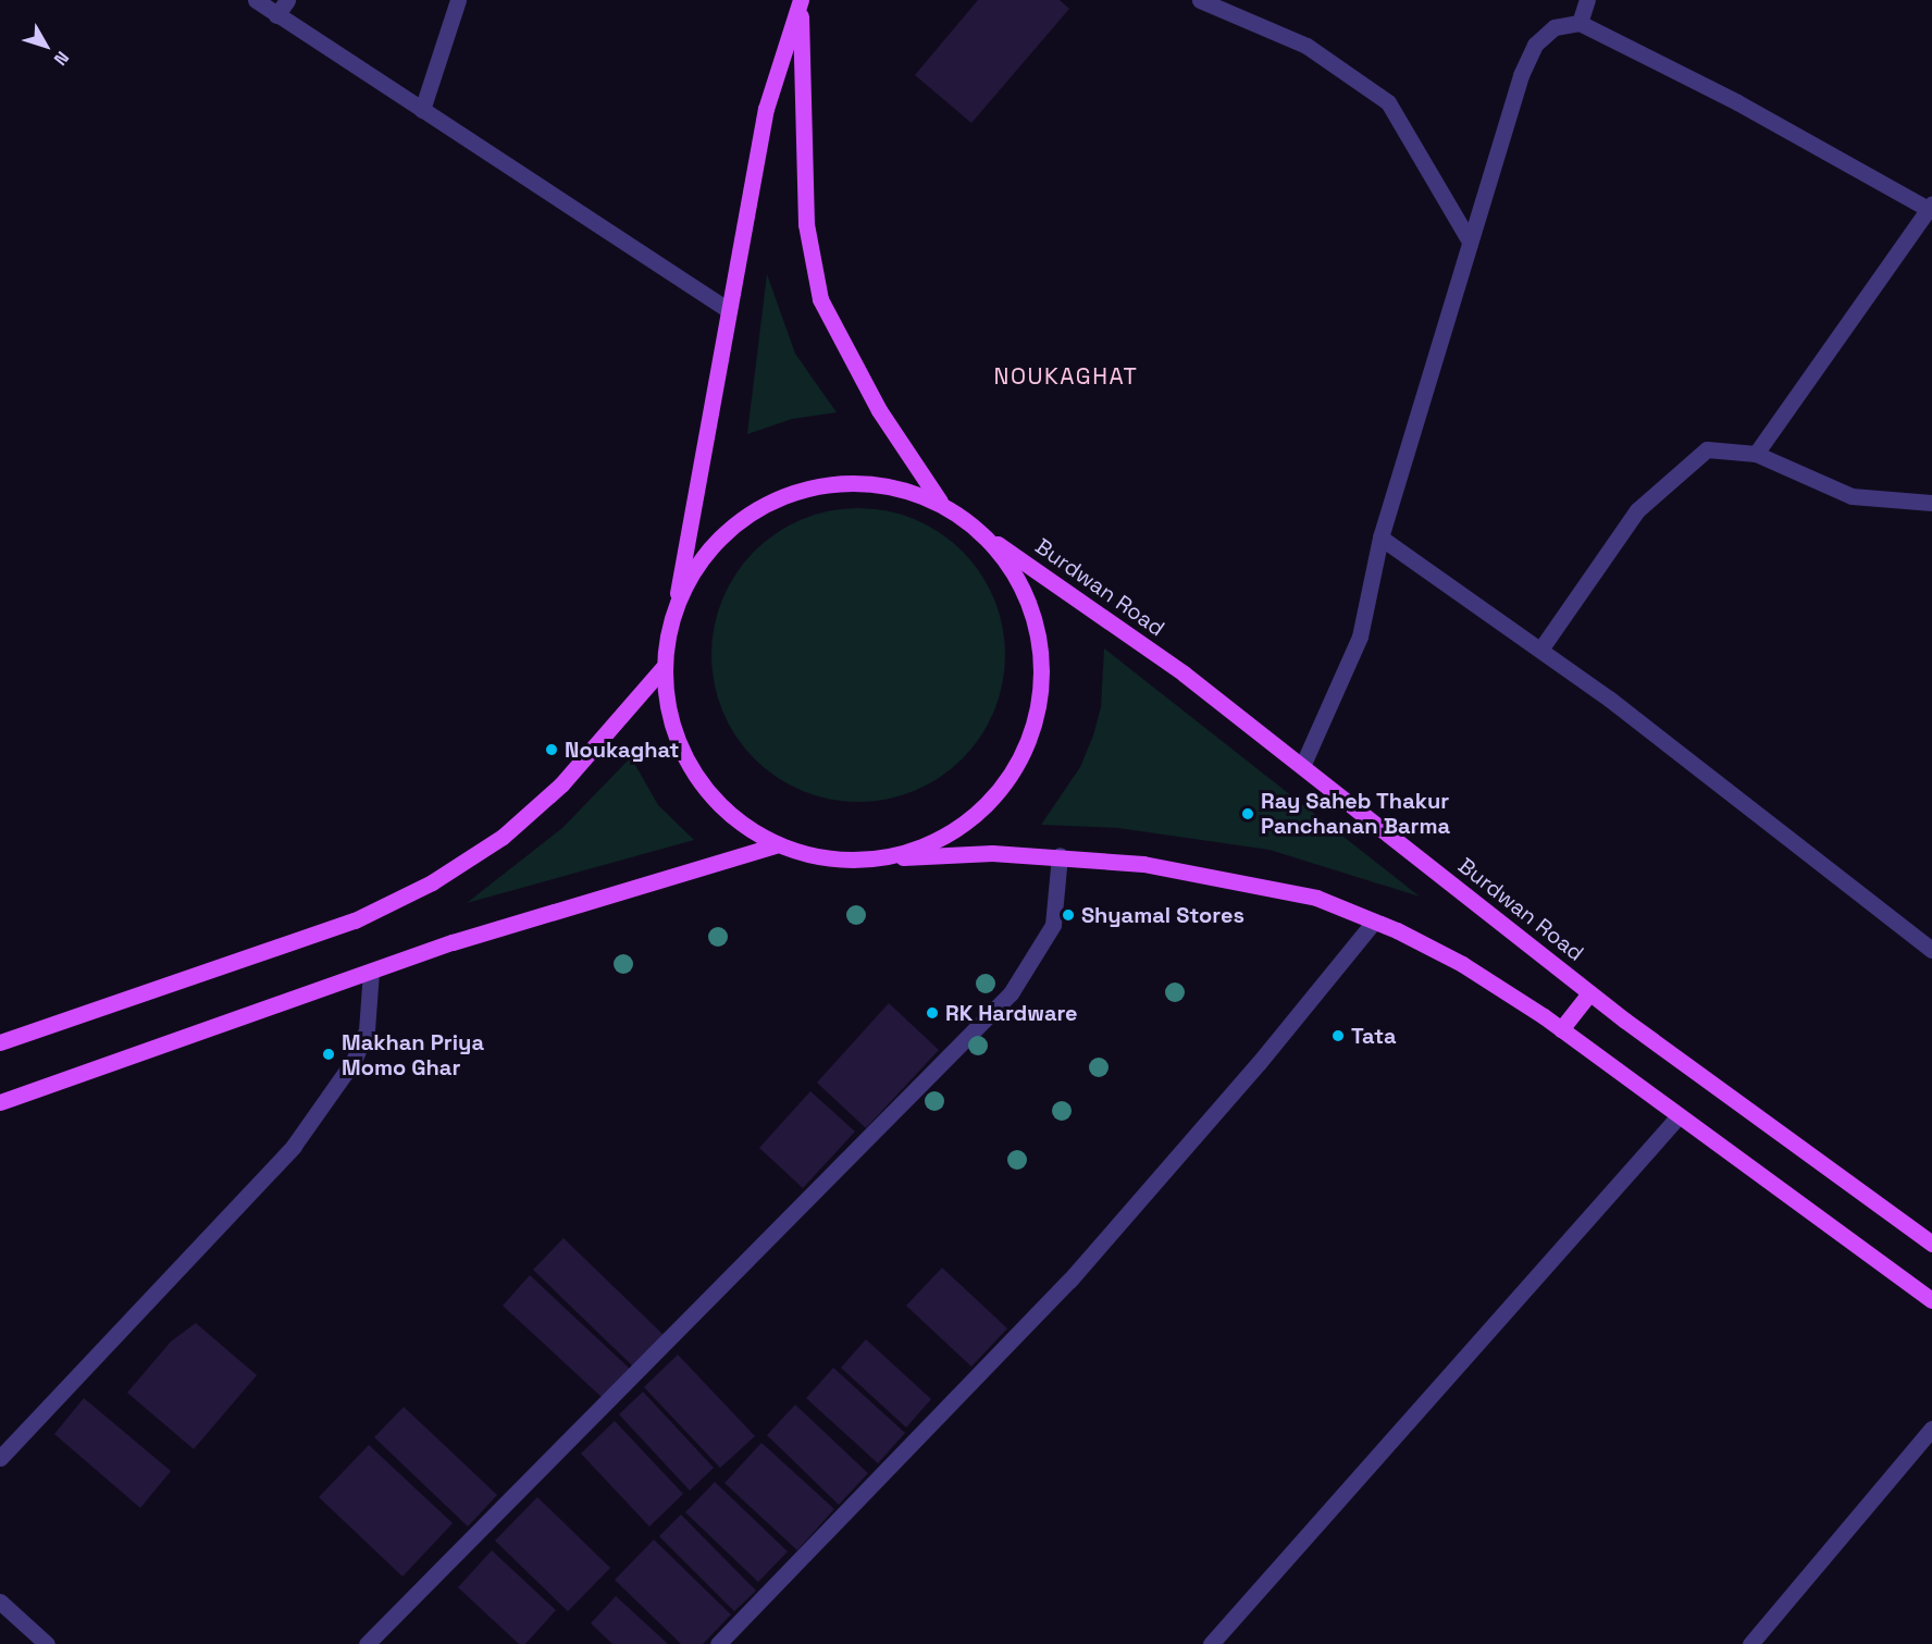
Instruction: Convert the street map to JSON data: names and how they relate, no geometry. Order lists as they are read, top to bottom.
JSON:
{
  "streets": {
    "main road": ["Burdwan Road"]
  },
  "districts": ["NOUKAGHAT"],
  "places": [
    "Noukaghat",
    "Ray Saheb Thakur Panchanan Barma",
    "Shyamal Stores",
    "RK Hardware",
    "Tata",
    "Makhan Priya Momo Ghar"
  ],
  "north": "bottom right"
}
